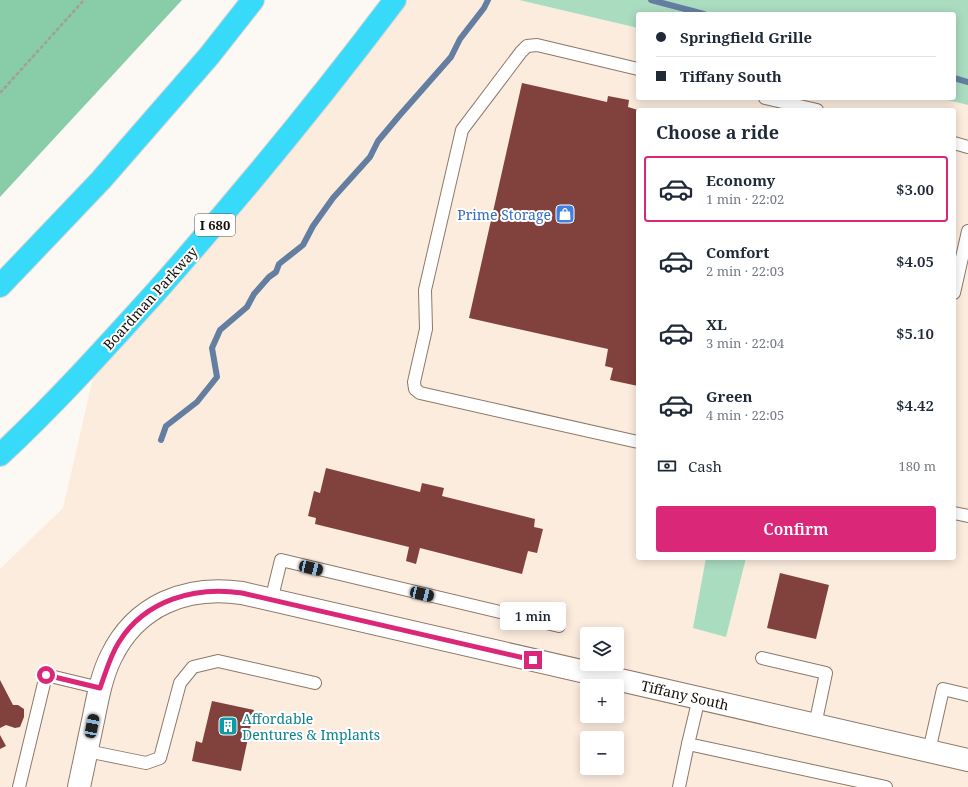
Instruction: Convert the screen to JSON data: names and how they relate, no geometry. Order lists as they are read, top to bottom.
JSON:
{
  "streets": {
    "highway": ["I 680", "Boardman Parkway"],
    "street": ["Tiffany South"]
  },
  "places": {
    "shop": ["Prime Storage"],
    "building": ["Affordable Dentures & Implants"]
  },
  "page": {
    "banner": ["Springfield Grille", "Tiffany South"],
    "heading": "Choose a ride",
    "list": [
      {
        "name": "Economy",
        "note": "1 min · 22:02",
        "value": "$3.00"
      },
      {
        "name": "Comfort",
        "note": "2 min · 22:03",
        "value": "$4.05"
      },
      {
        "name": "XL",
        "note": "3 min · 22:04",
        "value": "$5.10"
      },
      {
        "name": "Green",
        "note": "4 min · 22:05",
        "value": "$4.42"
      }
    ],
    "pay": ["Cash", "180 m"],
    "buttons": "Confirm",
    "bubble": "1 min",
    "map_buttons": ["+", "−"]
  }
}
